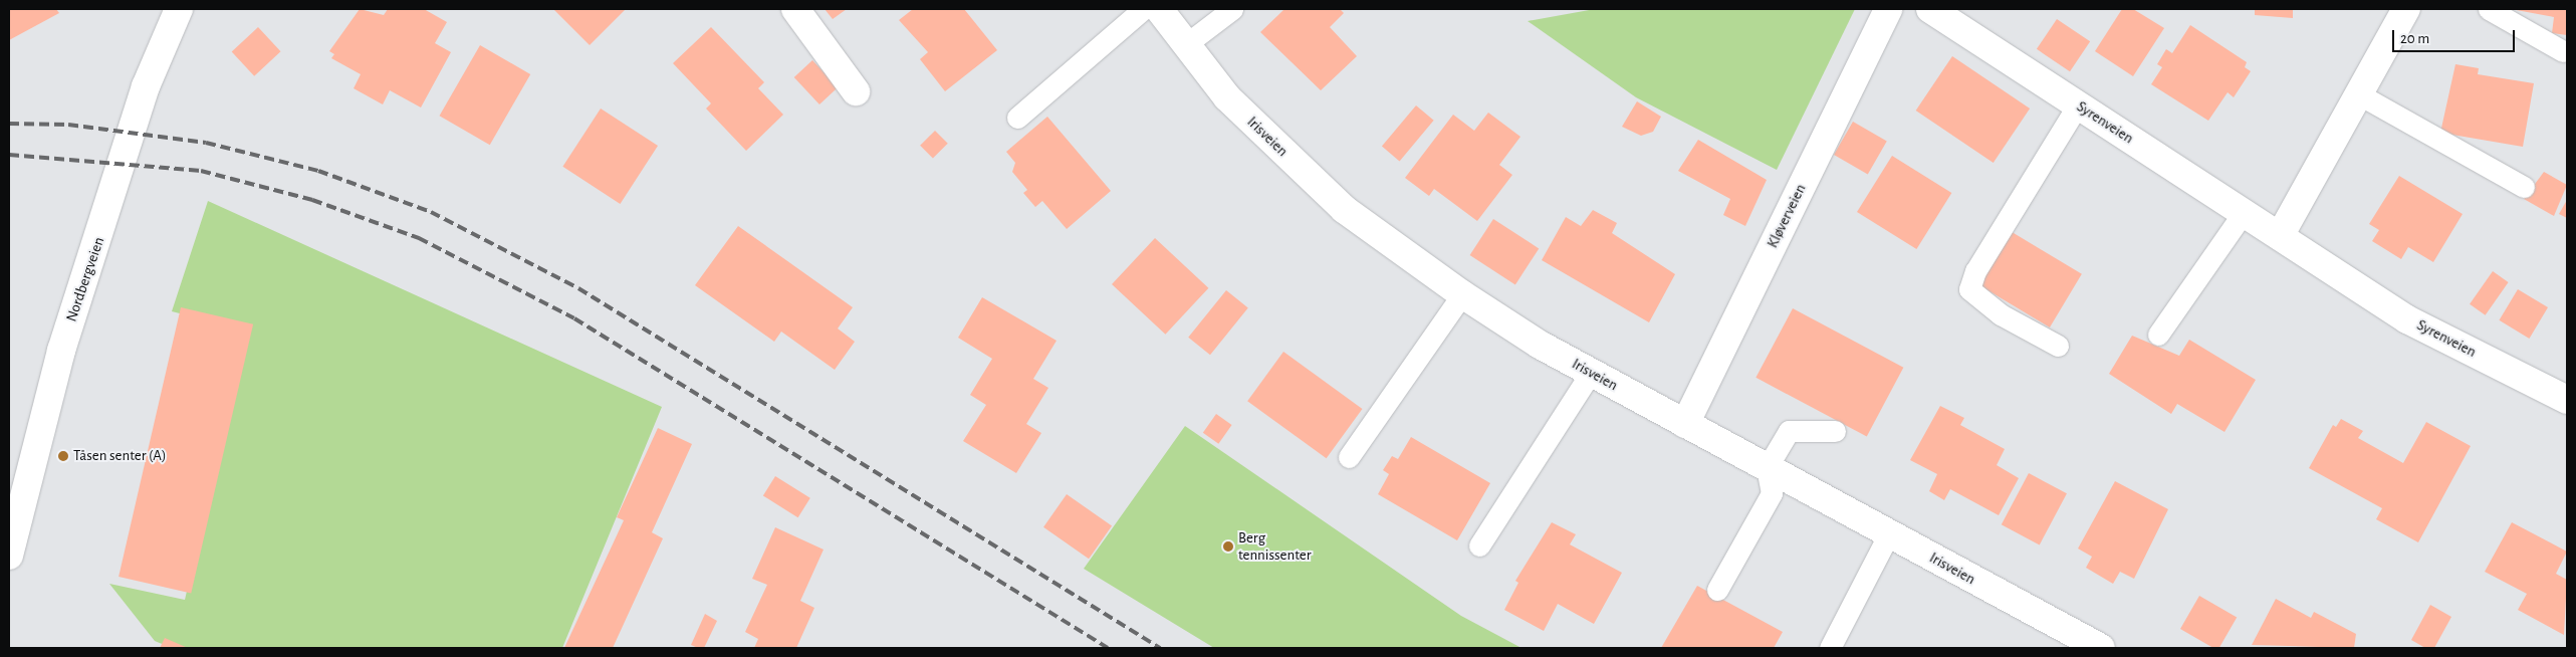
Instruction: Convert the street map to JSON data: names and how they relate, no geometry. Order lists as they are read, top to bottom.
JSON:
{
  "streets": {
    "street": [
      "Syrenveien",
      "Irisveien",
      "Kløverveien",
      "Nordbergveien"
    ]
  },
  "crossings": [
    ["Irisveien", "Kløverveien"]
  ],
  "places": ["Tåsen senter (A)", "Berg tennissenter"],
  "scale_bar": "20 m"
}
